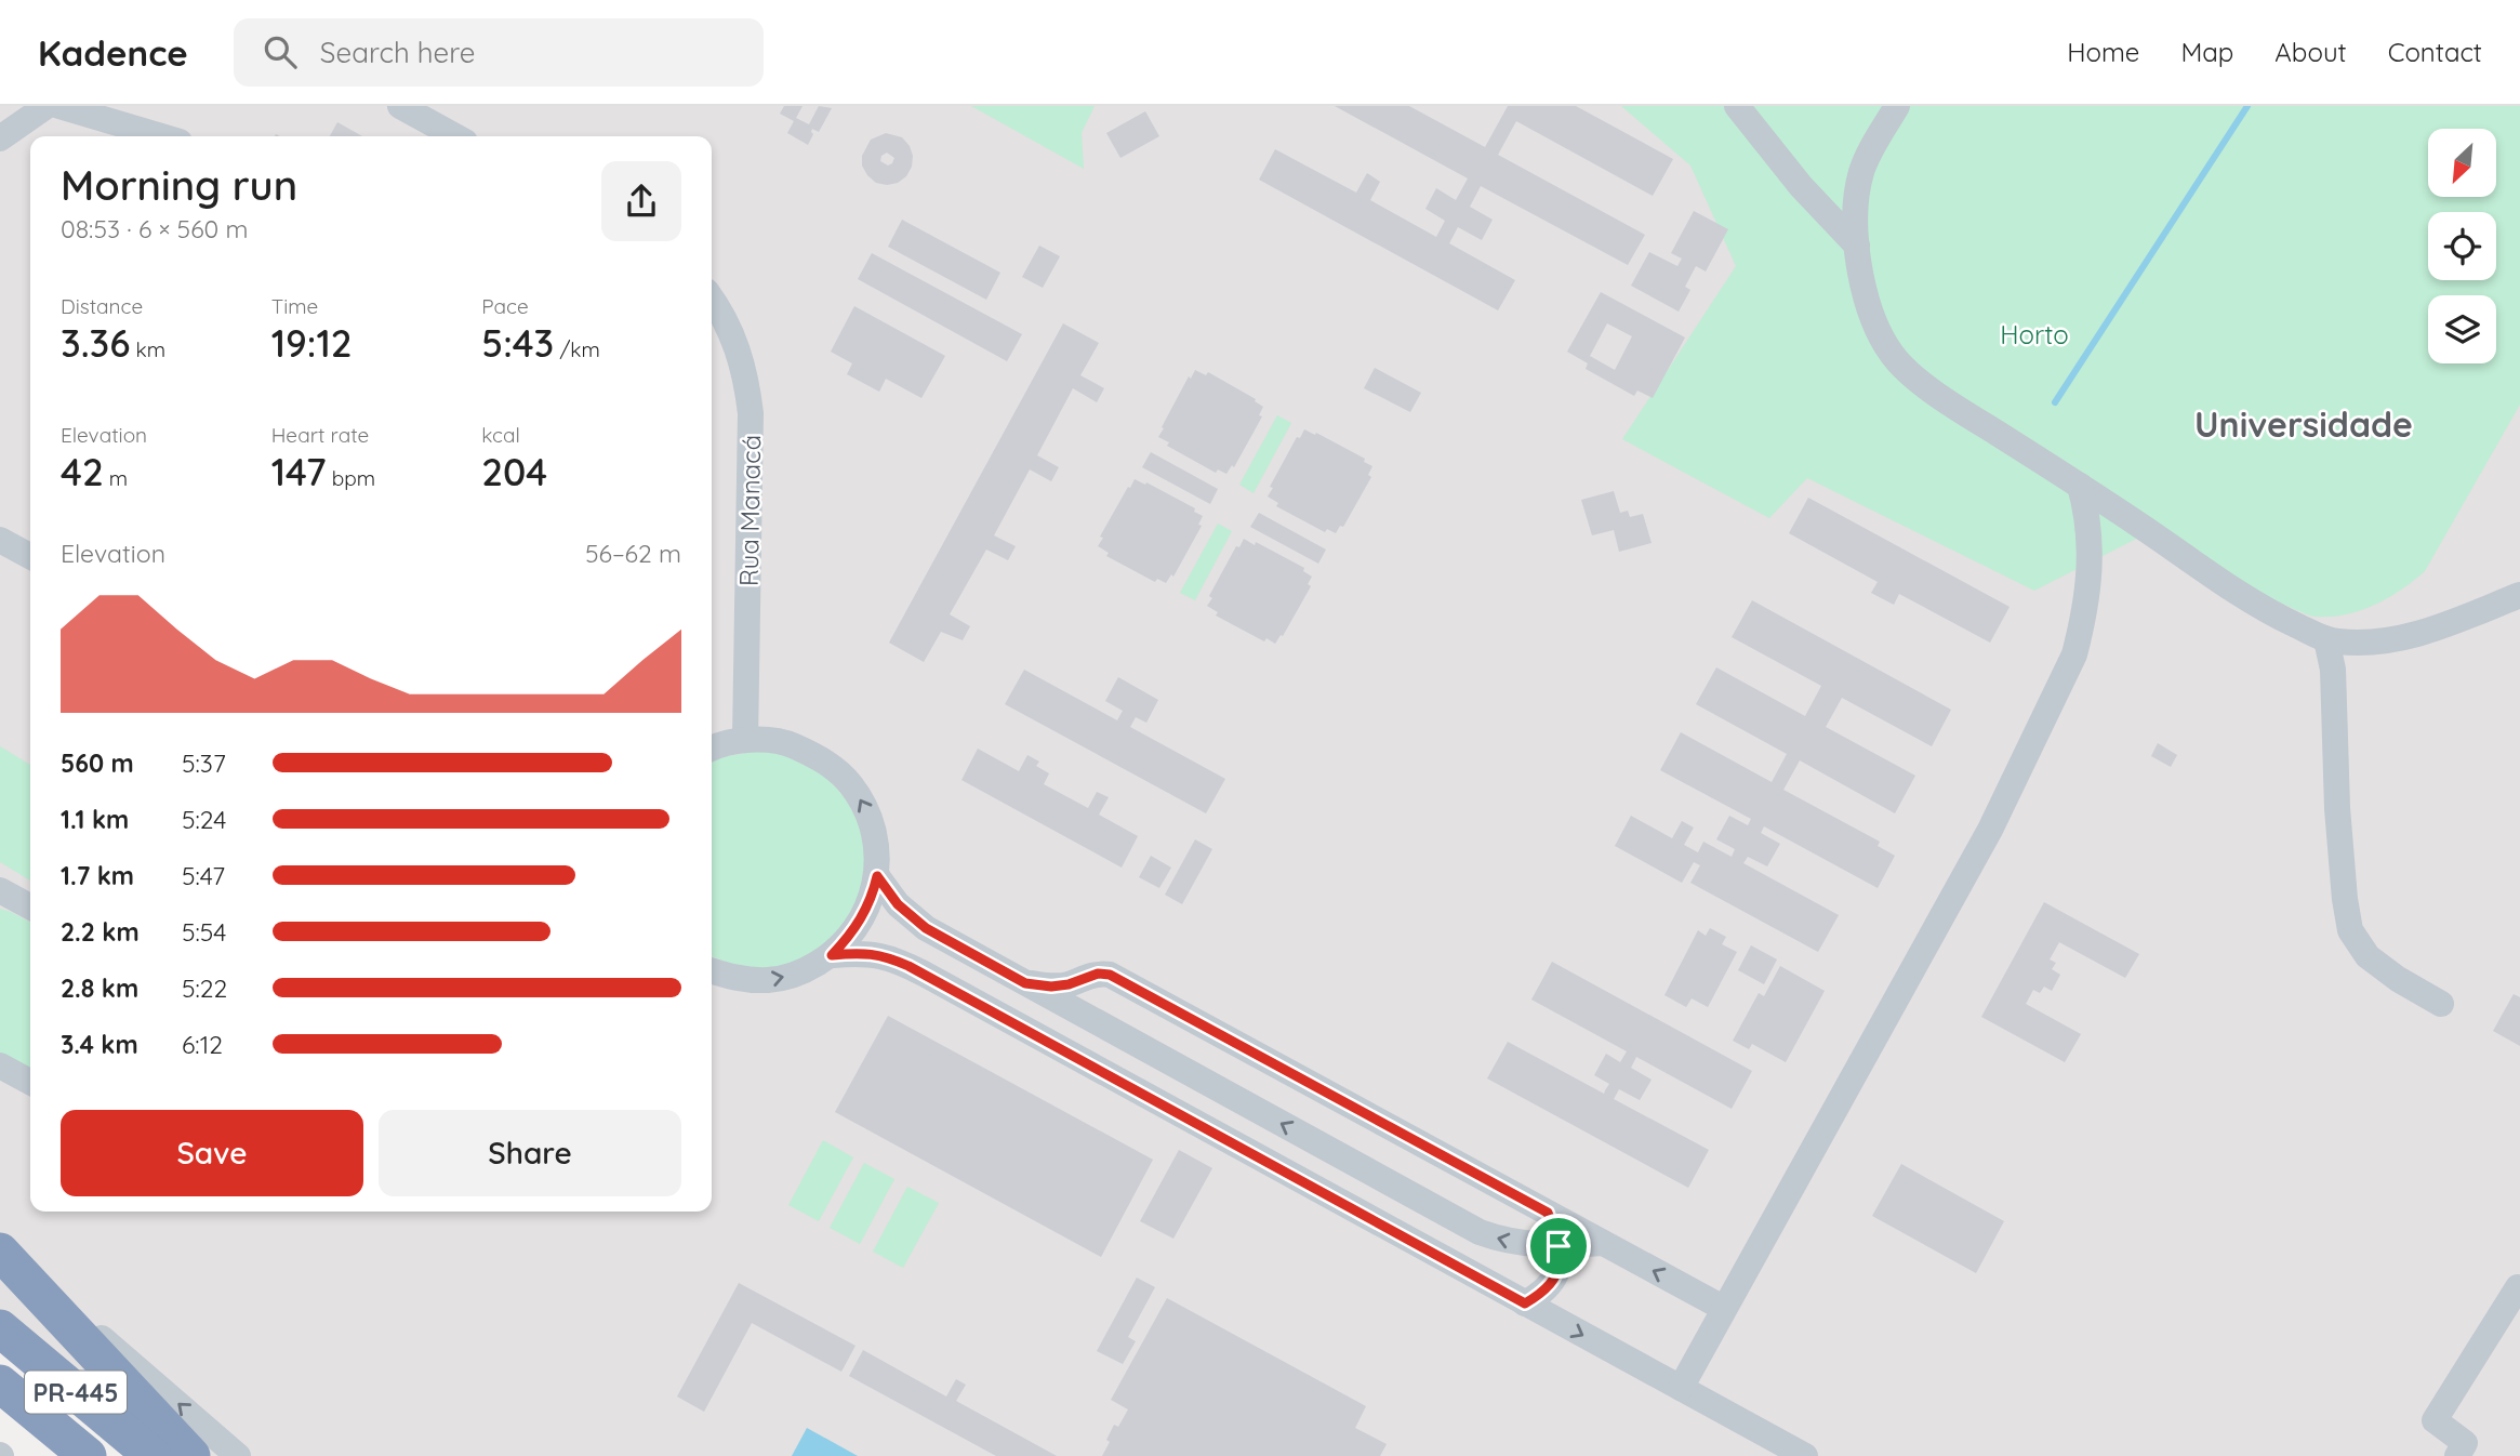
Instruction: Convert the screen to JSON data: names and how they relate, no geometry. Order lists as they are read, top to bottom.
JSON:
{
  "streets": {
    "highway": ["PR-445"],
    "street": ["Rua Manacá"]
  },
  "districts": ["Universidade"],
  "parks": ["Horto"],
  "north": "bottom left",
  "page": {
    "header": "Kadence",
    "search": "Search here",
    "nav": [
      "Home",
      "Map",
      "About",
      "Contact"
    ],
    "heading": ["Morning run", "08:53 · 6 × 560 m"],
    "stats": [
      ["Distance", "3.36 km"],
      ["Time", "19:12"],
      ["Pace", "5:43 /km"],
      ["Elevation", "42 m"],
      ["Heart rate", "147 bpm"],
      ["kcal", "204"]
    ],
    "chart": ["Elevation", "56–62 m"],
    "list": [
      {
        "name": "560 m",
        "note": "5:37"
      },
      {
        "name": "1.1 km",
        "note": "5:24"
      },
      {
        "name": "1.7 km",
        "note": "5:47"
      },
      {
        "name": "2.2 km",
        "note": "5:54"
      },
      {
        "name": "2.8 km",
        "note": "5:22"
      },
      {
        "name": "3.4 km",
        "note": "6:12"
      }
    ],
    "buttons": ["Save", "Share"]
  }
}
